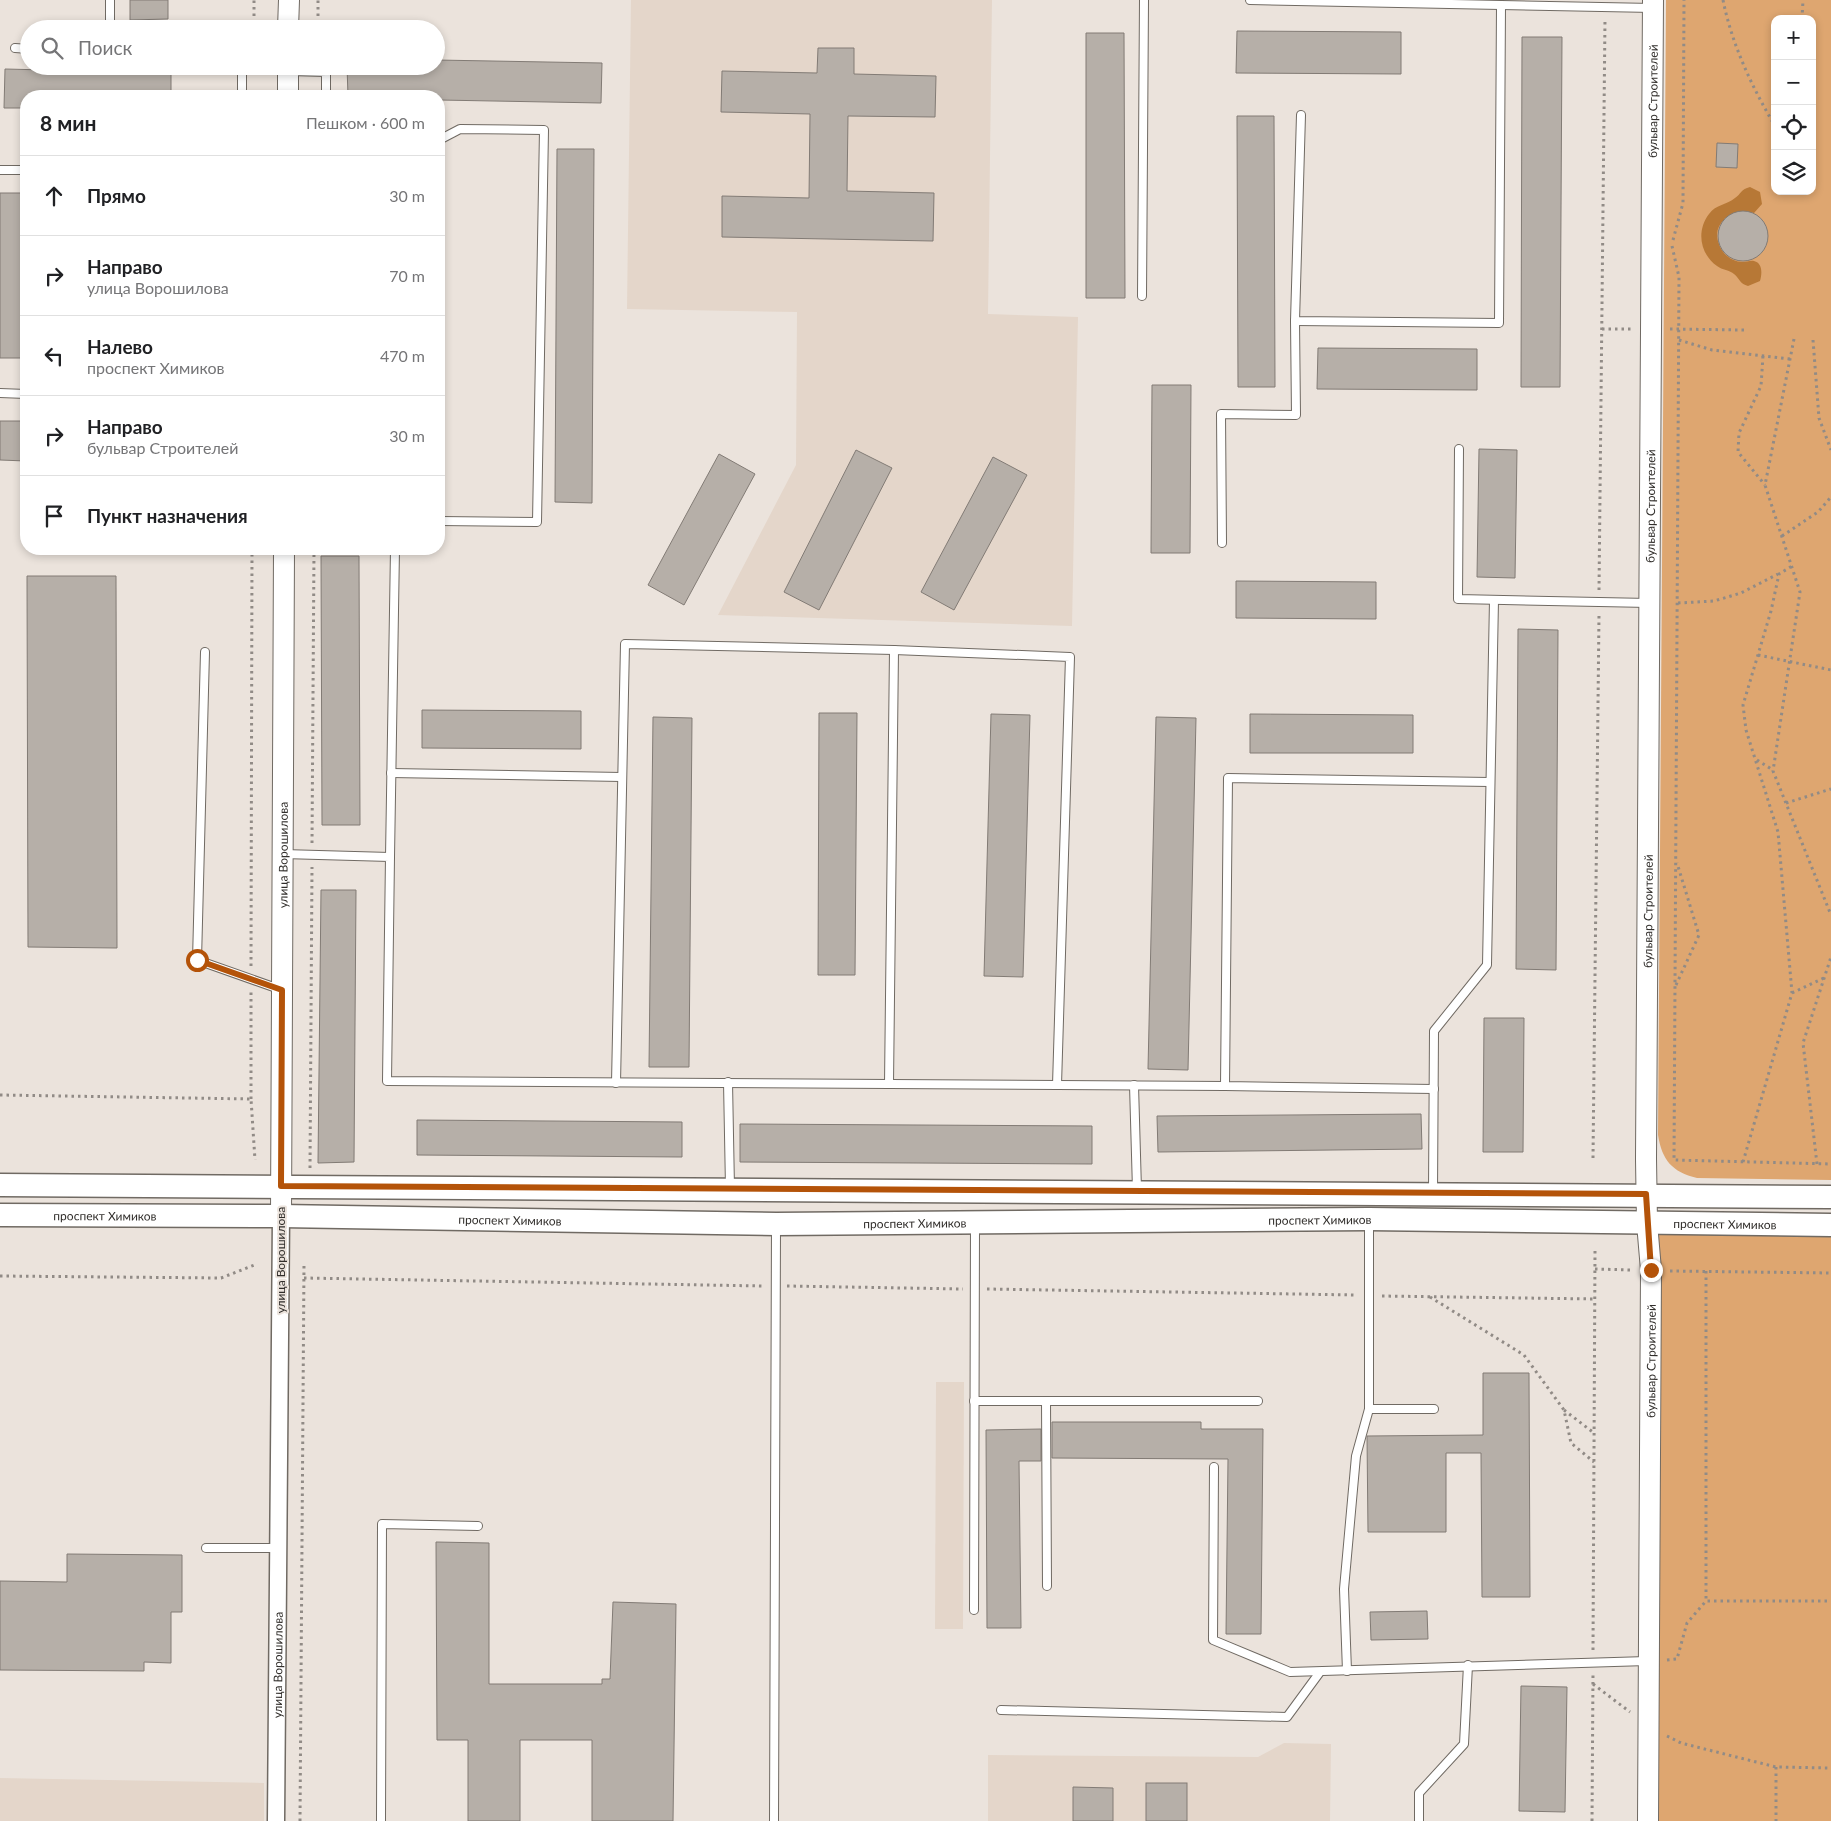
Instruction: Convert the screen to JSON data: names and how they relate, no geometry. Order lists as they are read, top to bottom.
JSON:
{
  "streets": {
    "main road": ["проспект Химиков"],
    "street": ["бульвар Строителей", "улица Ворошилова"]
  },
  "crossings": [
    ["бульвар Строителей", "проспект Химиков"],
    ["улица Ворошилова", "проспект Химиков"]
  ],
  "page": {
    "map_buttons": ["+", "−"],
    "search": "Поиск",
    "heading": ["8 мин", "Пешком · 600 m"],
    "list": [
      ["Прямо", "30 m"],
      ["Направо", "улица Ворошилова", "70 m"],
      ["Налево", "проспект Химиков", "470 m"],
      ["Направо", "бульвар Строителей", "30 m"],
      "Пункт назначения"
    ]
  }
}
